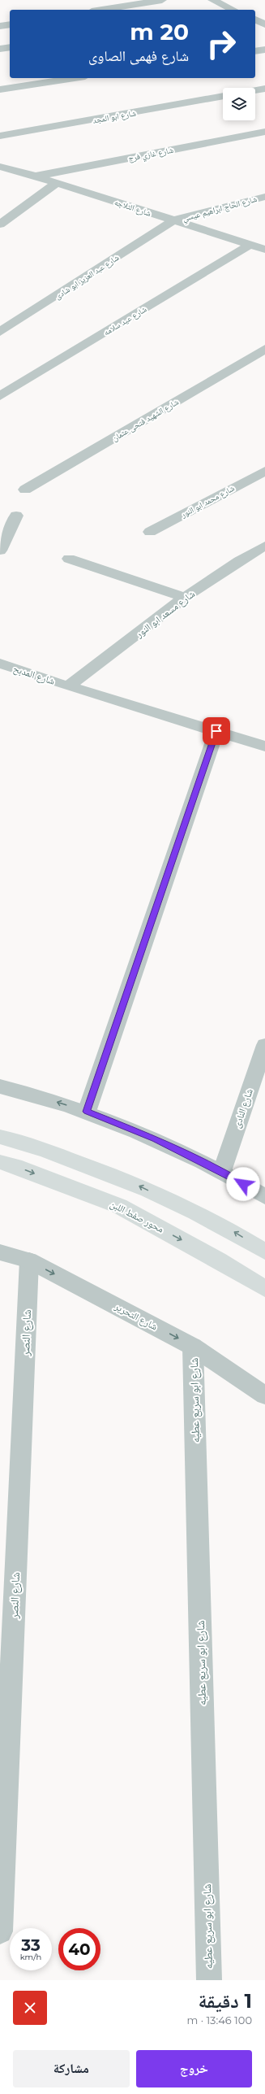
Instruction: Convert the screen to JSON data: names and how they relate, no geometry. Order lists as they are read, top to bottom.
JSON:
{
  "streets": {
    "main road": ["محور صفط اللبن"],
    "street": [
      "شارع ابو المجد",
      "شارع غازي فرج",
      "شارع الثلاجه",
      "شارع الحاج ابراهيم عيسي",
      "شارع عبد العزيز ابو شادى",
      "شارع عيد سلامه",
      "شارع الشهيد فتحى عثمان",
      "شارع محمد ابو النور",
      "شارع مسعد ابو النور",
      "شارع المدبح",
      "شارع النادى",
      "شارع التحرير",
      "شارع النصر",
      "شارع ابو سريع عطيه"
    ]
  },
  "crossings": [
    ["شارع غازي فرج", "شارع الثلاجه"],
    ["شارع الثلاجه", "شارع الحاج ابراهيم عيسي"],
    ["شارع الثلاجه", "شارع عبد العزيز ابو شادى"],
    ["شارع الثلاجه", "شارع عيد سلامه"],
    ["شارع الحاج ابراهيم عيسي", "شارع عبد العزيز ابو شادى"],
    ["شارع مسعد ابو النور", "شارع المدبح"],
    ["شارع التحرير", "شارع النصر"],
    ["شارع التحرير", "شارع ابو سريع عطيه"]
  ],
  "one_way": ["شارع التحرير"],
  "page": {
    "turn": ["20 m", "شارع فهمى الصاوى"],
    "speed": "33 km/h",
    "limit": "40",
    "heading": ["1 دقيقة", "100 m · 13:46"],
    "buttons": ["خروج", "مشاركة"]
  }
}
